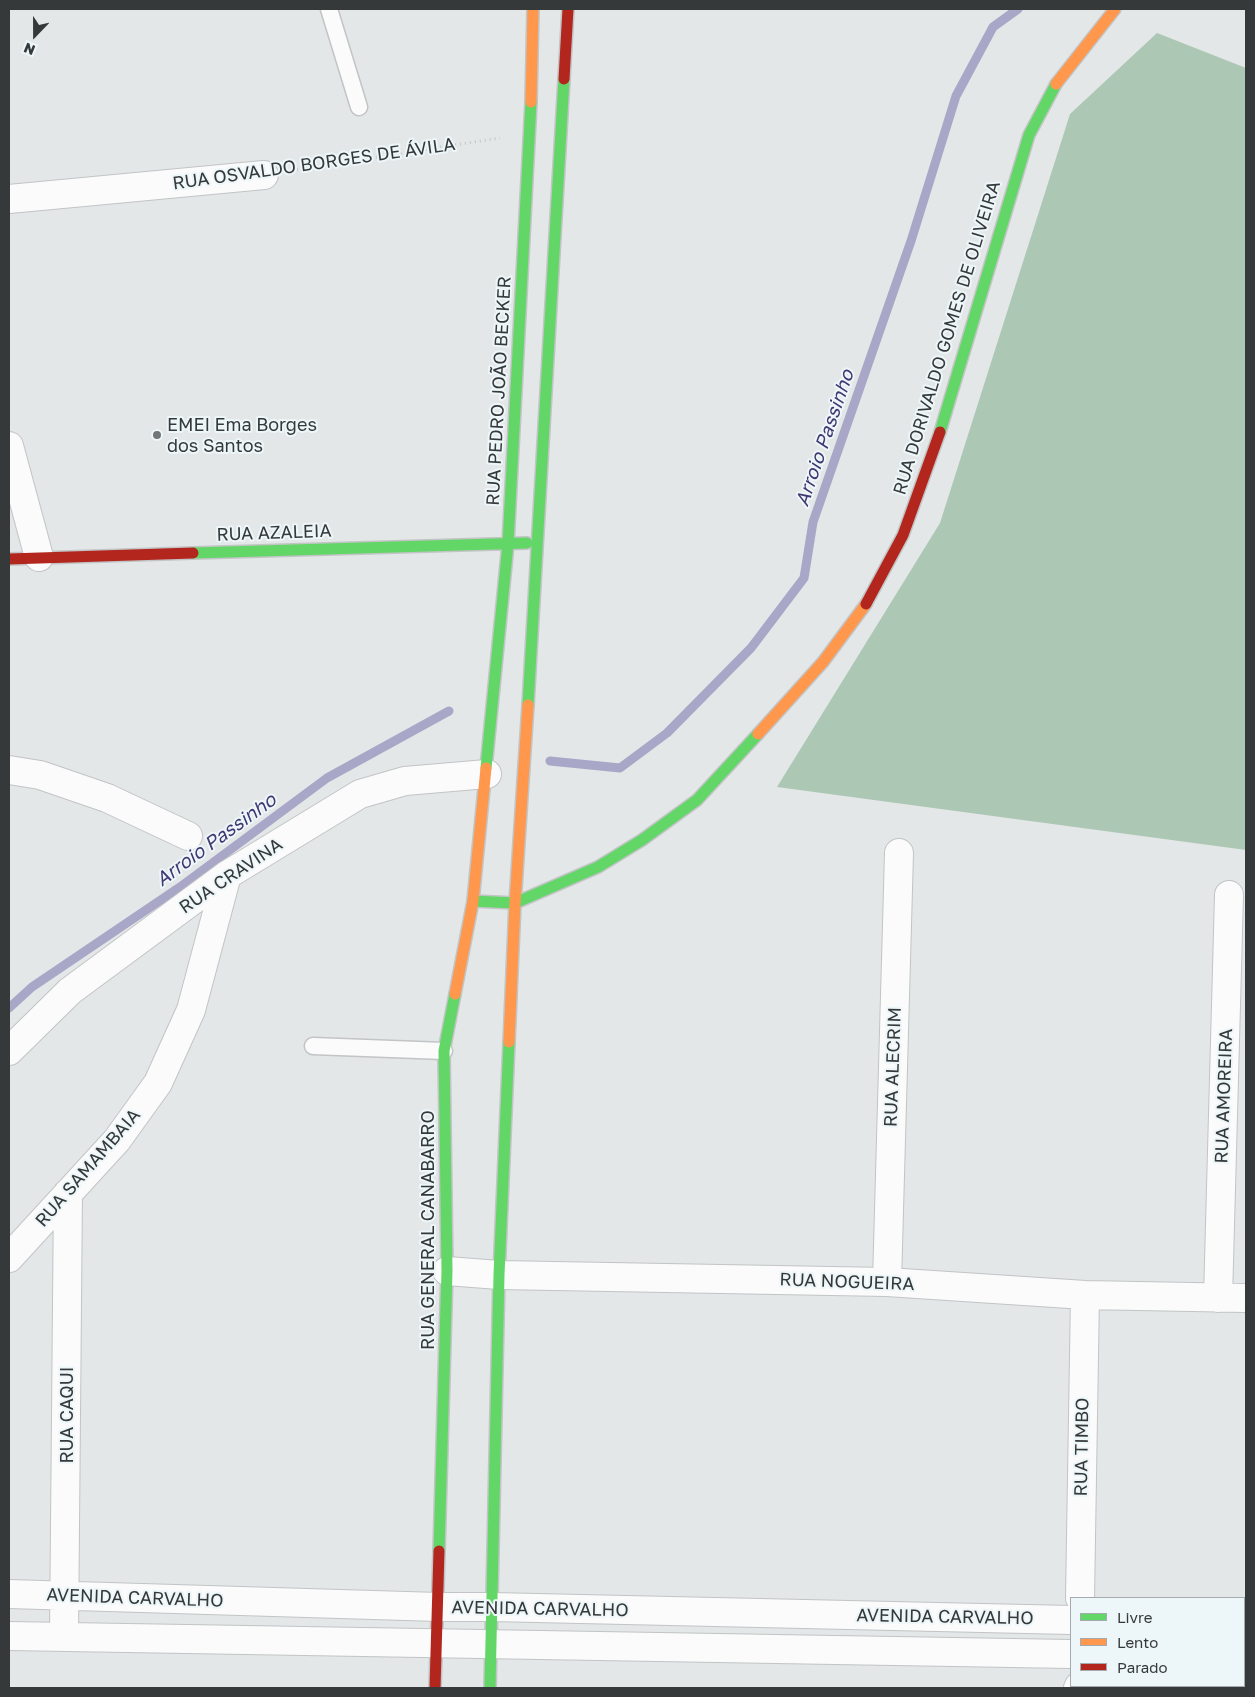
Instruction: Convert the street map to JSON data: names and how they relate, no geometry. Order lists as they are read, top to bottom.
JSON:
{
  "streets": {
    "main road": [
      "RUA DORIVALDO GOMES DE OLIVEIRA",
      "RUA PEDRO JOÃO BECKER",
      "RUA AZALEIA",
      "RUA GENERAL CANABARRO"
    ],
    "street": [
      "RUA OSVALDO BORGES DE ÁVILA",
      "RUA CRAVINA",
      "RUA ALECRIM",
      "RUA AMOREIRA",
      "RUA SAMAMBAIA",
      "RUA NOGUEIRA",
      "RUA CAQUI",
      "RUA TIMBO",
      "AVENIDA CARVALHO"
    ]
  },
  "crossings": [
    ["RUA OSVALDO BORGES DE ÁVILA", "RUA PEDRO JOÃO BECKER"],
    ["RUA DORIVALDO GOMES DE OLIVEIRA", "RUA GENERAL CANABARRO"],
    ["RUA PEDRO JOÃO BECKER", "RUA AZALEIA"],
    ["RUA PEDRO JOÃO BECKER", "RUA CRAVINA"],
    ["RUA PEDRO JOÃO BECKER", "RUA GENERAL CANABARRO"],
    ["RUA CRAVINA", "RUA SAMAMBAIA"],
    ["RUA CRAVINA", "RUA GENERAL CANABARRO"],
    ["RUA ALECRIM", "RUA NOGUEIRA"],
    ["RUA AMOREIRA", "RUA NOGUEIRA"],
    ["RUA SAMAMBAIA", "RUA CAQUI"],
    ["RUA GENERAL CANABARRO", "RUA NOGUEIRA"],
    ["RUA GENERAL CANABARRO", "AVENIDA CARVALHO"],
    ["RUA NOGUEIRA", "RUA TIMBO"],
    ["RUA CAQUI", "AVENIDA CARVALHO"]
  ],
  "water": ["Arroio Passinho"],
  "places": ["EMEI Ema Borges dos Santos"],
  "legend": ["Livre", "Lento", "Parado"],
  "north": "bottom"
}
